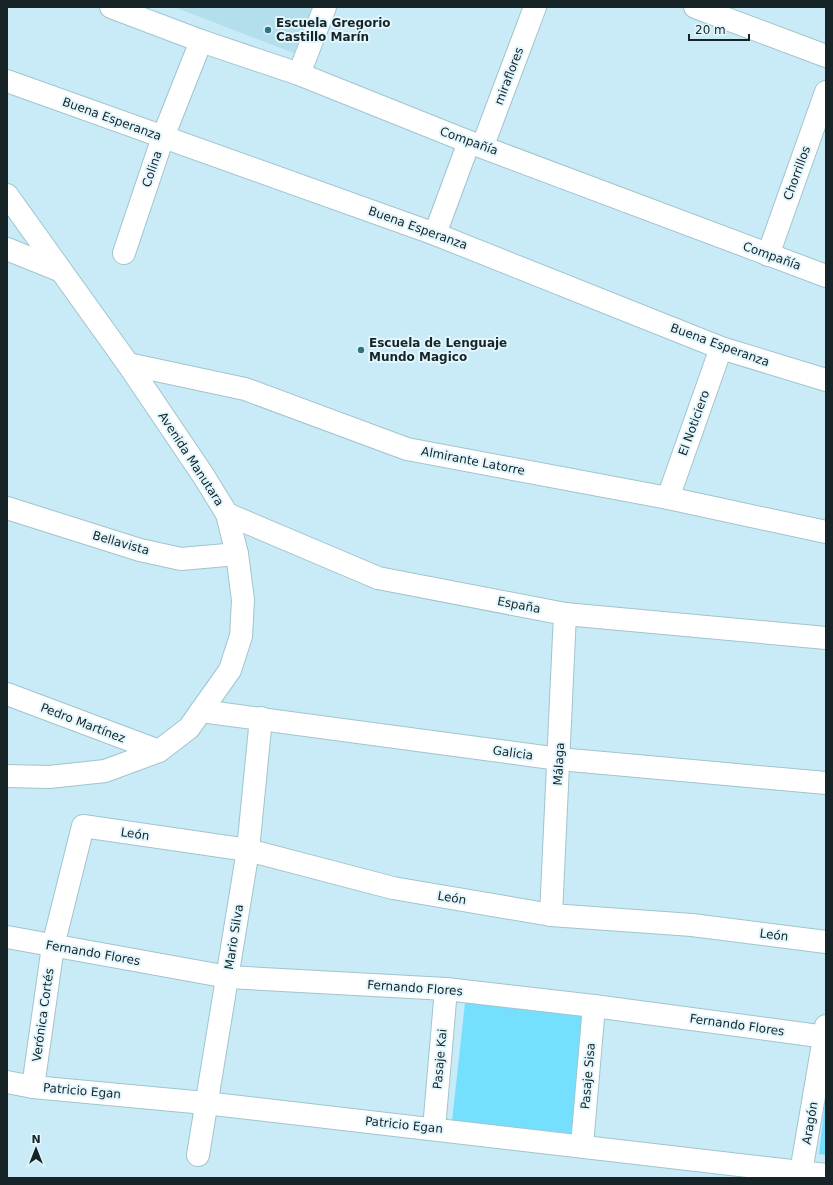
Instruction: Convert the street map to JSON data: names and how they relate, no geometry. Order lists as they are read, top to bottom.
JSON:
{
  "streets": {
    "street": [
      "miraflores",
      "Buena Esperanza",
      "Compañía",
      "Colina",
      "Chorrillos",
      "El Noticiero",
      "Avenida Manutara",
      "Almirante Latorre",
      "Bellavista",
      "España",
      "Pedro Martínez",
      "Galicia",
      "Málaga",
      "León",
      "Mario Silva",
      "Fernando Flores",
      "Verónica Cortés",
      "Pasaje Kai",
      "Pasaje Sisa",
      "Patricio Egan",
      "Aragón"
    ]
  },
  "crossings": [
    ["miraflores", "Buena Esperanza"],
    ["miraflores", "Compañía"],
    ["Buena Esperanza", "Colina"],
    ["Buena Esperanza", "El Noticiero"],
    ["Compañía", "Colina"],
    ["Compañía", "Chorrillos"],
    ["El Noticiero", "Almirante Latorre"],
    ["Avenida Manutara", "Almirante Latorre"],
    ["Avenida Manutara", "Bellavista"],
    ["Avenida Manutara", "España"],
    ["Avenida Manutara", "Pedro Martínez"],
    ["Avenida Manutara", "Galicia"],
    ["España", "Málaga"],
    ["Galicia", "Málaga"],
    ["Galicia", "Mario Silva"],
    ["Málaga", "León"],
    ["León", "Mario Silva"],
    ["León", "Verónica Cortés"],
    ["Mario Silva", "Fernando Flores"],
    ["Mario Silva", "Patricio Egan"],
    ["Fernando Flores", "Verónica Cortés"],
    ["Fernando Flores", "Pasaje Kai"],
    ["Fernando Flores", "Pasaje Sisa"],
    ["Fernando Flores", "Aragón"],
    ["Verónica Cortés", "Patricio Egan"],
    ["Pasaje Kai", "Patricio Egan"],
    ["Pasaje Sisa", "Patricio Egan"],
    ["Patricio Egan", "Aragón"]
  ],
  "places": ["Escuela Gregorio Castillo Marín", "Escuela de Lenguaje Mundo Magico"],
  "scale_bar": "20 m",
  "north": "top"
}
